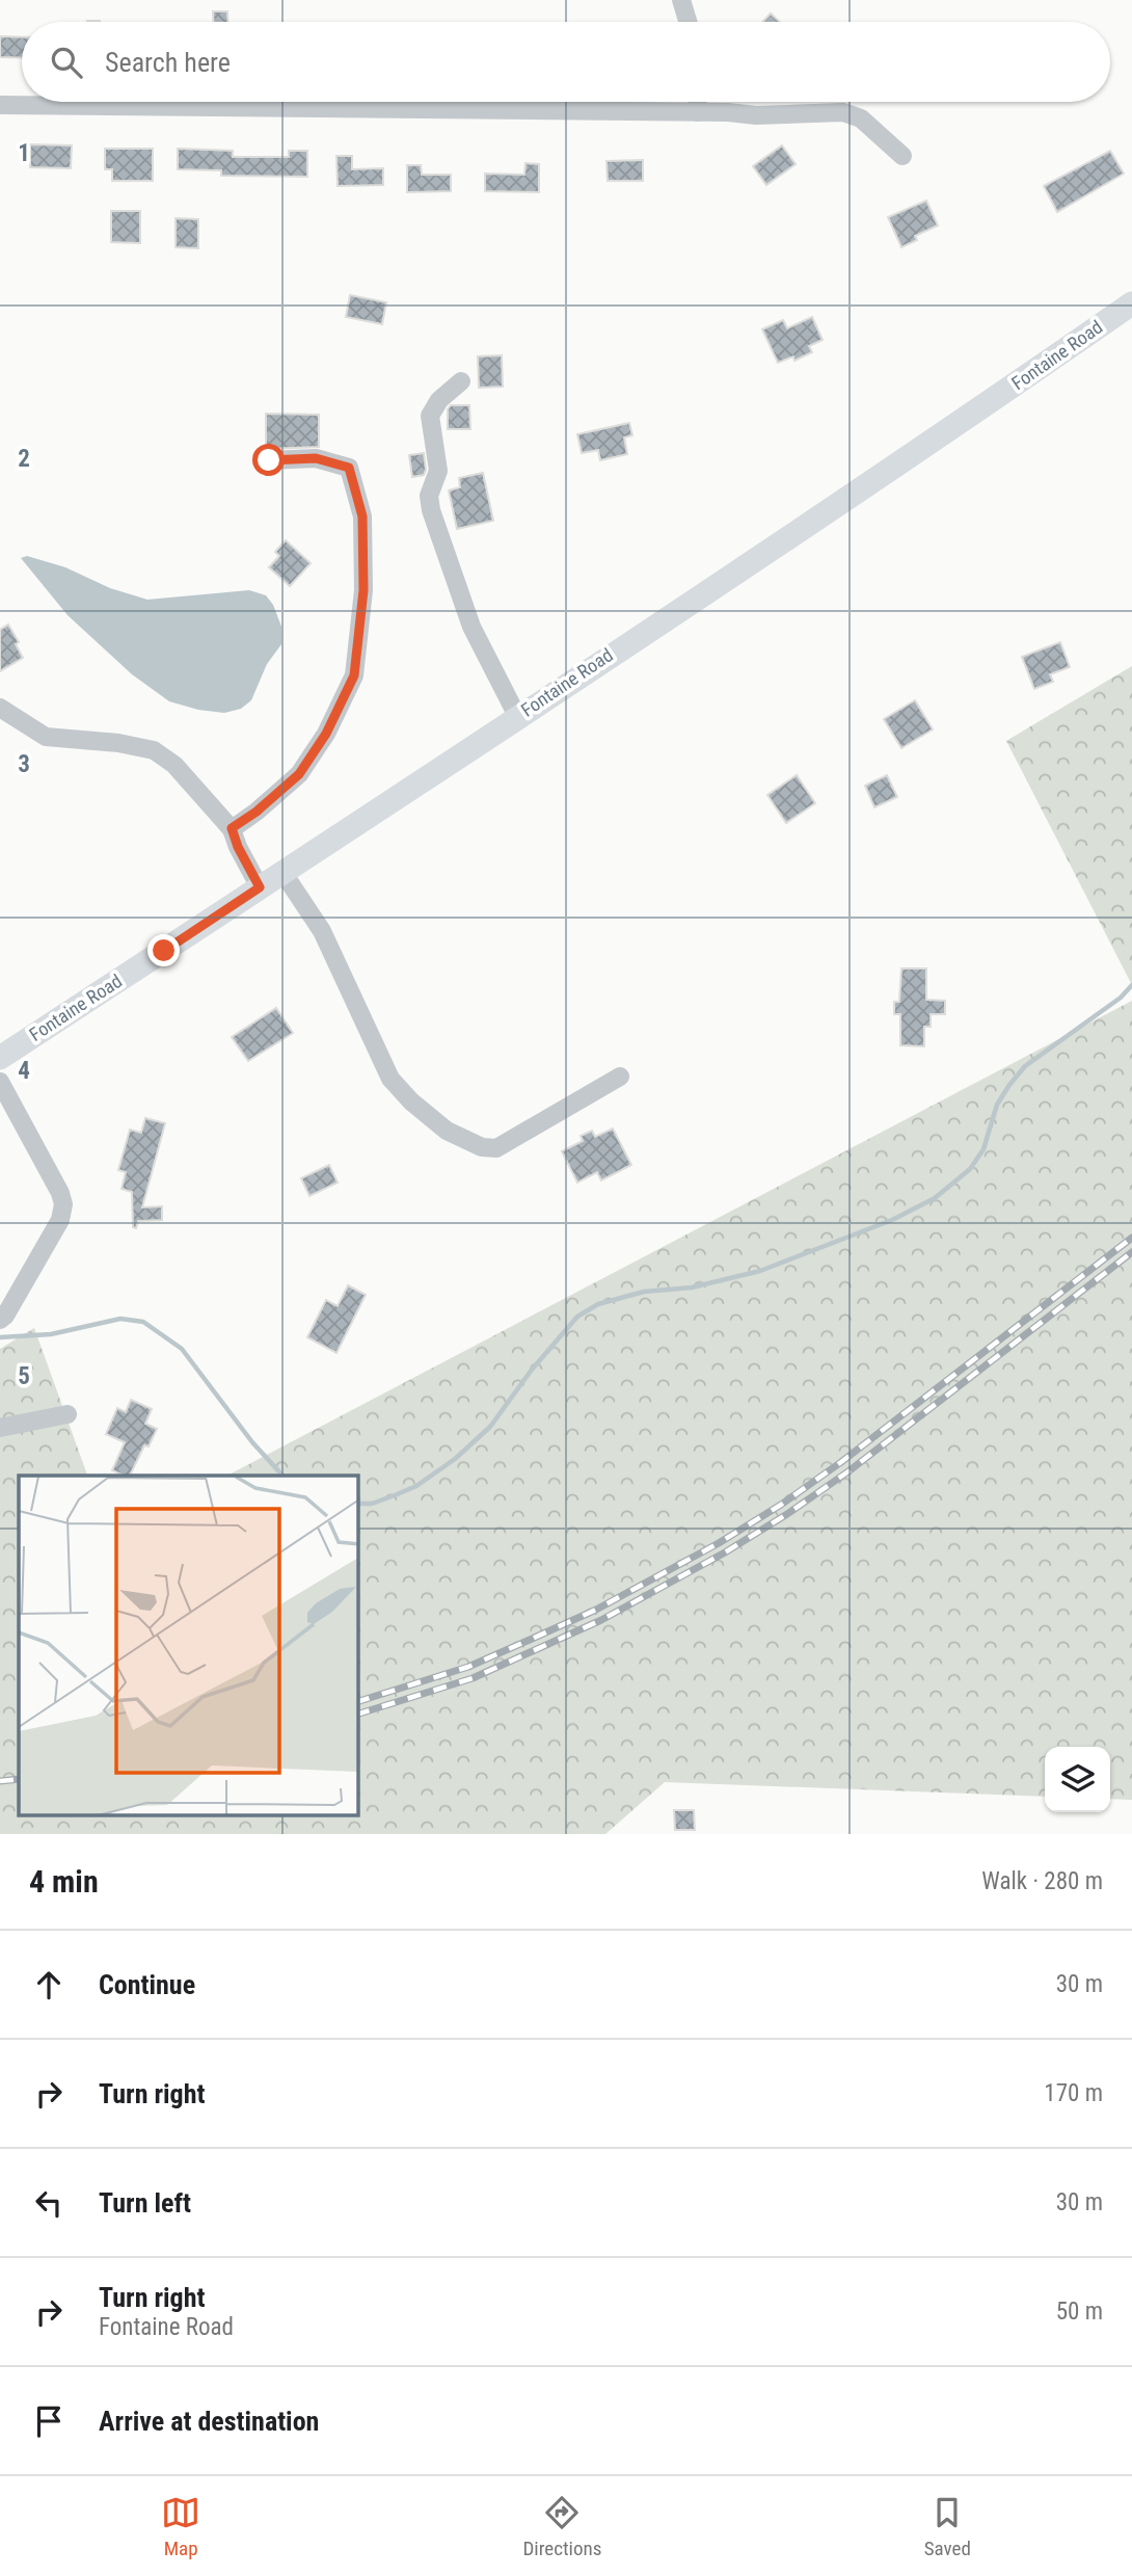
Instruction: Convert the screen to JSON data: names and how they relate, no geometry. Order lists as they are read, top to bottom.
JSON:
{
  "streets": {
    "main road": ["Fontaine Road"]
  },
  "page": {
    "search": "Search here",
    "heading": ["4 min", "Walk · 280 m"],
    "list": [
      ["Continue", "30 m"],
      ["Turn right", "170 m"],
      ["Turn left", "30 m"],
      ["Turn right", "Fontaine Road", "50 m"],
      "Arrive at destination"
    ],
    "nav": ["Map", "Directions", "Saved"]
  },
  "grid": {
    "rows": [
      "1",
      "2",
      "3",
      "4",
      "5"
    ]
  }
}
